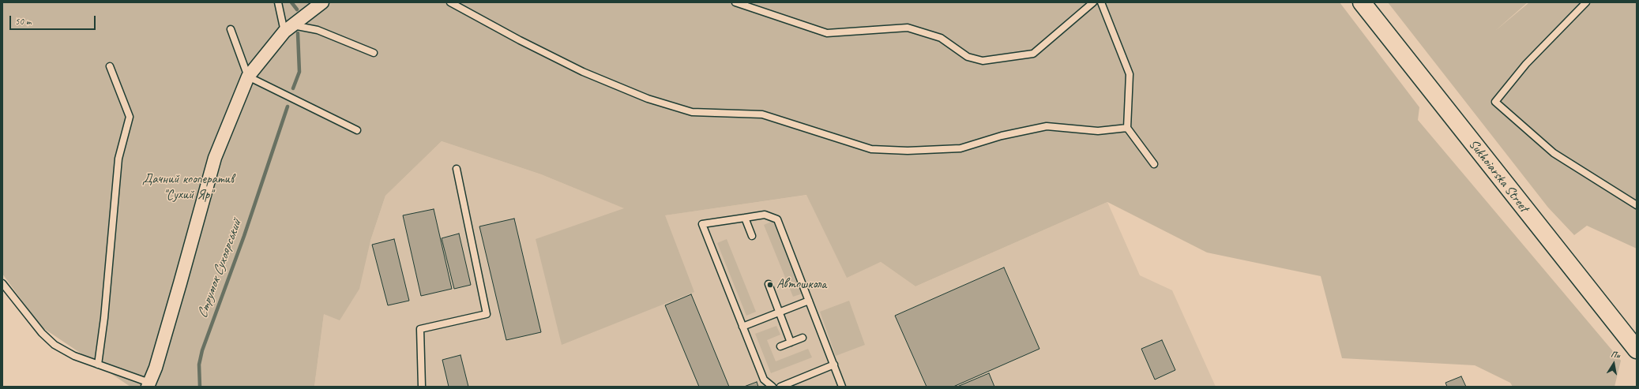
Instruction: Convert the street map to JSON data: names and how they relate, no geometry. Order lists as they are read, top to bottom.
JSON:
{
  "streets": {
    "street": ["Sukhoiarska Street"]
  },
  "water": ["Струмок Сухоярський"],
  "parks": ["Дачний кооператив \"Сухий Яр\""],
  "places": ["Автошкола"],
  "scale_bar": "50 m",
  "north": "top"
}
